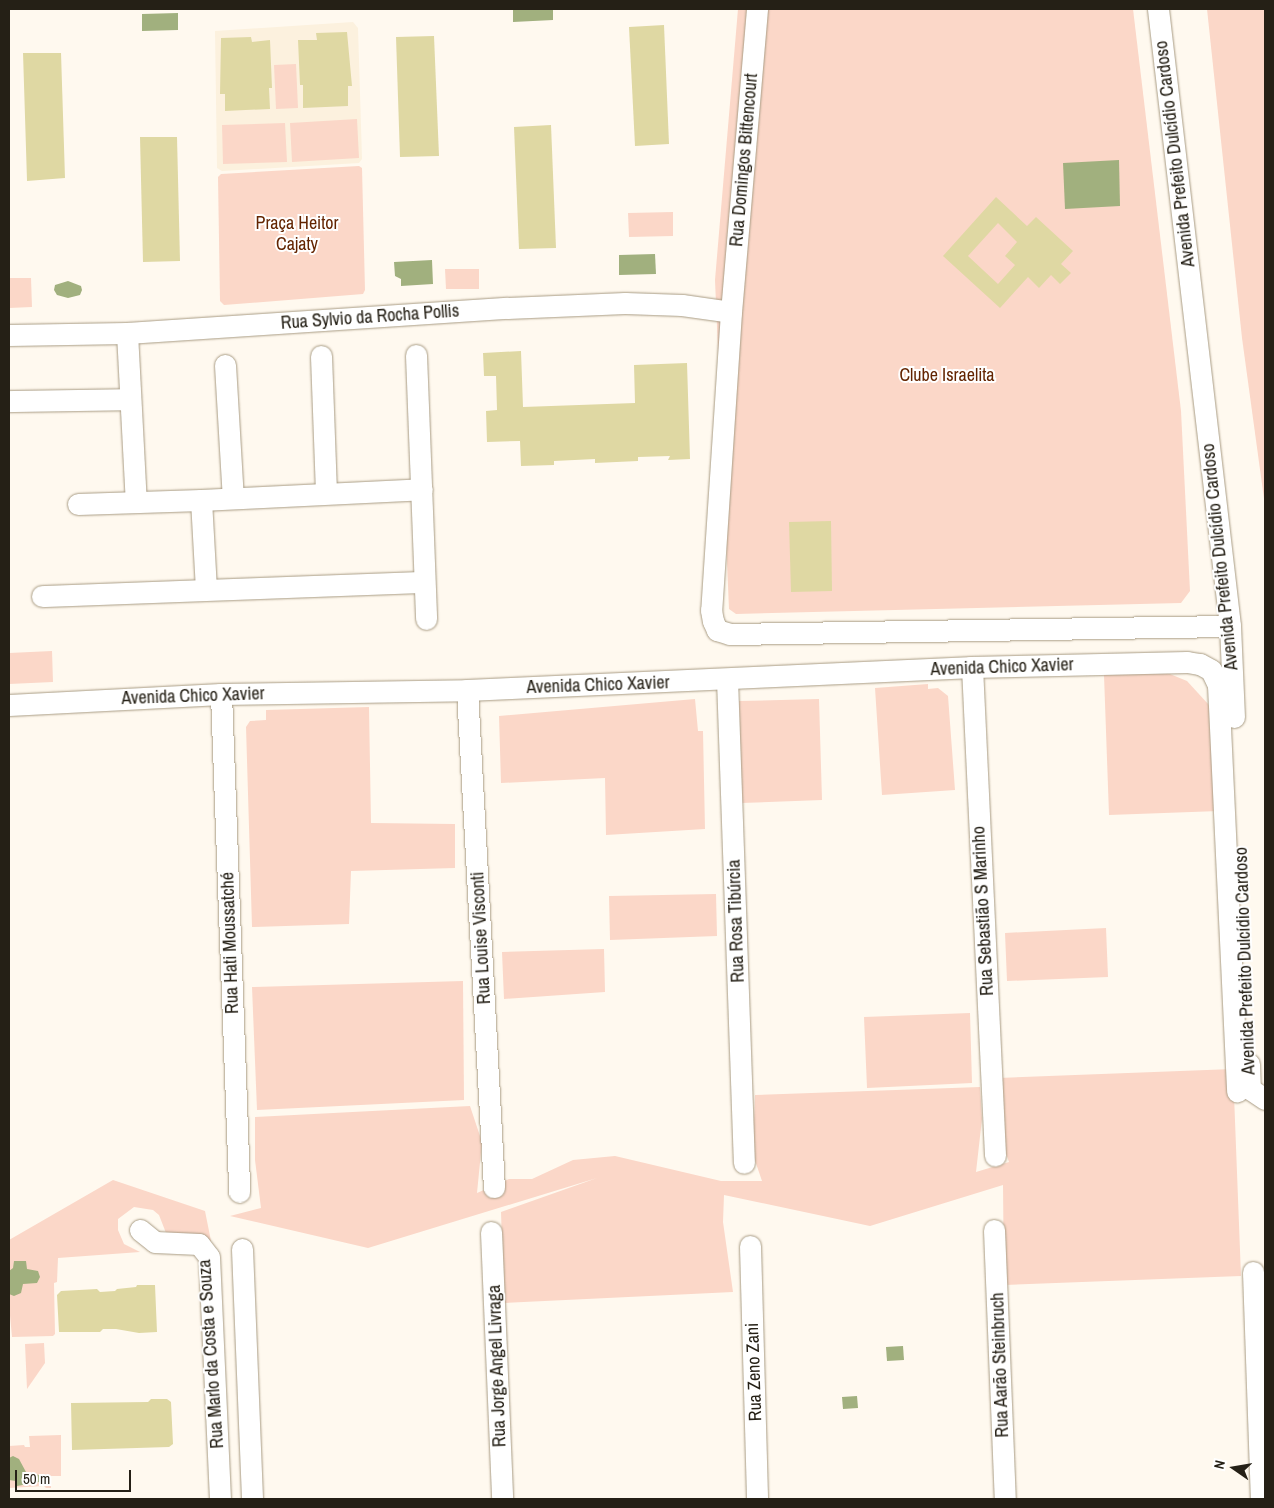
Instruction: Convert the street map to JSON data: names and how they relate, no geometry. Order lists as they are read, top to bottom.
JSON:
{
  "streets": {
    "street": [
      "Avenida Prefeito Dulcídio Cardoso",
      "Rua Domingos Bittencourt",
      "Rua Sylvio da Rocha Pollis",
      "Avenida Chico Xavier",
      "Rua Sebastião S Marinho",
      "Rua Rosa Tibúrcia",
      "Rua Louise Visconti",
      "Rua Hati Moussatché",
      "Rua Marlo da Costa e Souza",
      "Rua Aarão Steinbruch",
      "Rua Jorge Angel Livraga",
      "Rua Zeno Zani"
    ]
  },
  "crossings": [
    ["Avenida Prefeito Dulcídio Cardoso", "Avenida Chico Xavier"],
    ["Rua Domingos Bittencourt", "Rua Sylvio da Rocha Pollis"],
    ["Rua Domingos Bittencourt", "Avenida Chico Xavier"],
    ["Rua Sylvio da Rocha Pollis", "Avenida Chico Xavier"],
    ["Avenida Chico Xavier", "Rua Sebastião S Marinho"],
    ["Avenida Chico Xavier", "Rua Rosa Tibúrcia"],
    ["Avenida Chico Xavier", "Rua Louise Visconti"],
    ["Avenida Chico Xavier", "Rua Hati Moussatché"]
  ],
  "parks": ["Praça Heitor Cajaty", "Clube Israelita"],
  "scale_bar": "50 m",
  "north": "left"
}
